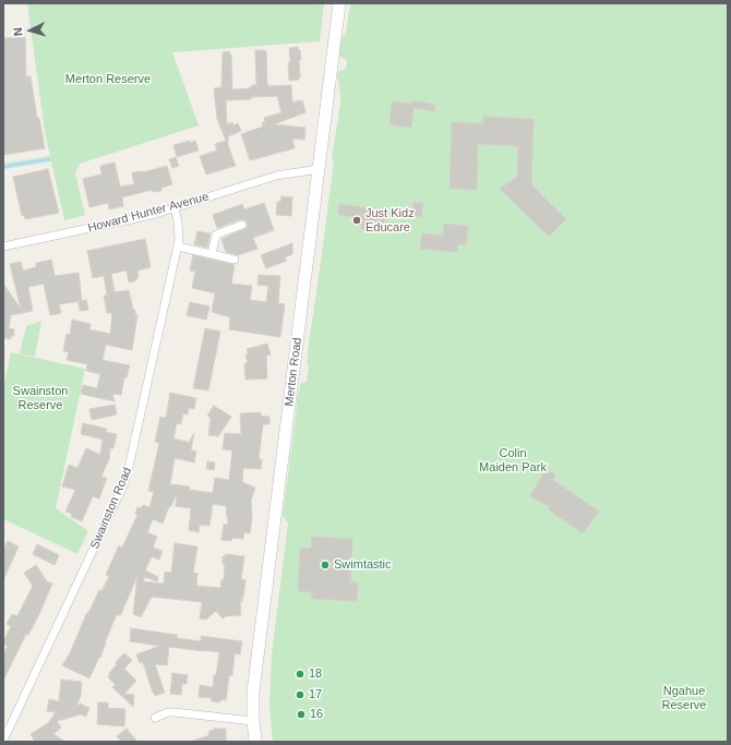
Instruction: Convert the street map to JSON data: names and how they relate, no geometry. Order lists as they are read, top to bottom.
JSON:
{
  "streets": {
    "main road": ["Merton Road"],
    "street": ["Howard Hunter Avenue", "Swainston Road"]
  },
  "crossings": [
    ["Howard Hunter Avenue", "Merton Road"],
    ["Howard Hunter Avenue", "Swainston Road"]
  ],
  "parks": [
    "Merton Reserve",
    "Swainston Reserve",
    "Colin Maiden Park",
    "Ngahue Reserve"
  ],
  "places": [
    "Just Kidz Educare",
    "Swimtastic",
    "18",
    "17",
    "16"
  ],
  "north": "left"
}
